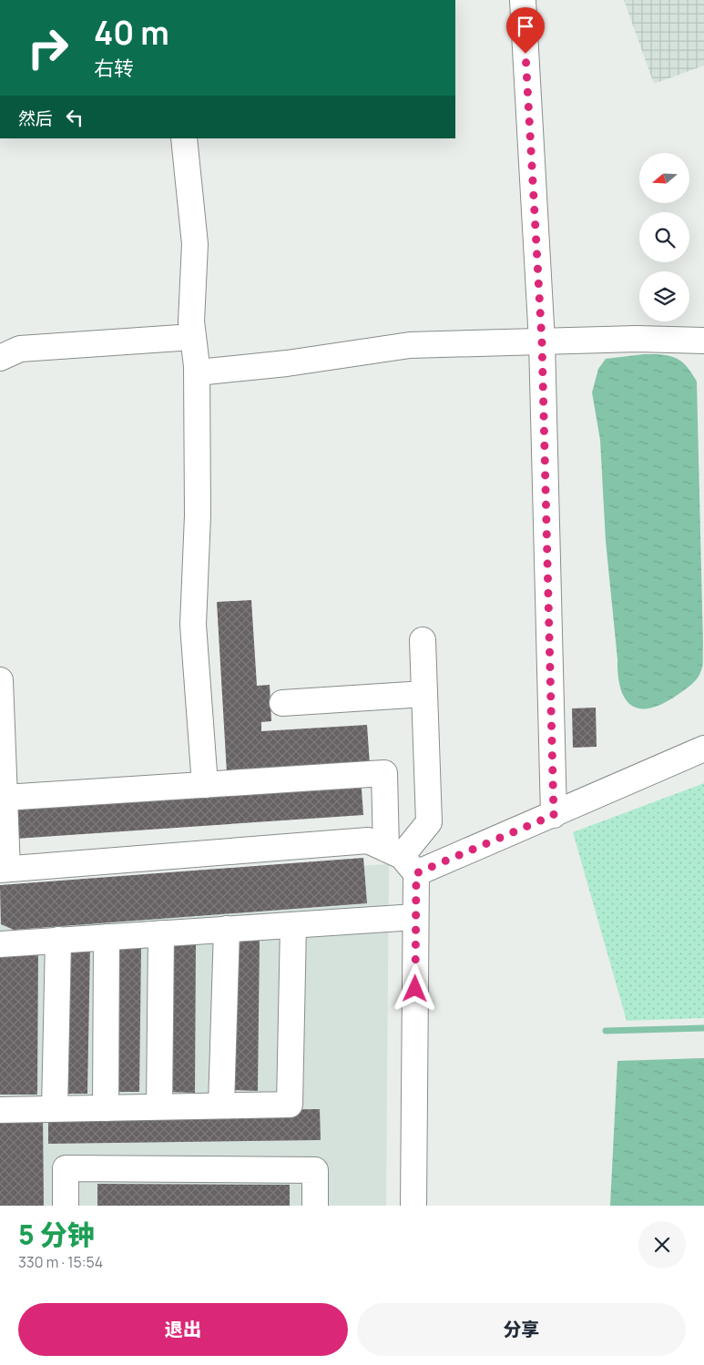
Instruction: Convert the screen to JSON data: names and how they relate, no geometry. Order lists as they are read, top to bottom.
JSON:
{
  "north": "left",
  "page": {
    "turn": ["40 m", "右转"],
    "then": "然后",
    "heading": ["5 分钟", "330 m · 15:54"],
    "buttons": ["退出", "分享"]
  }
}
